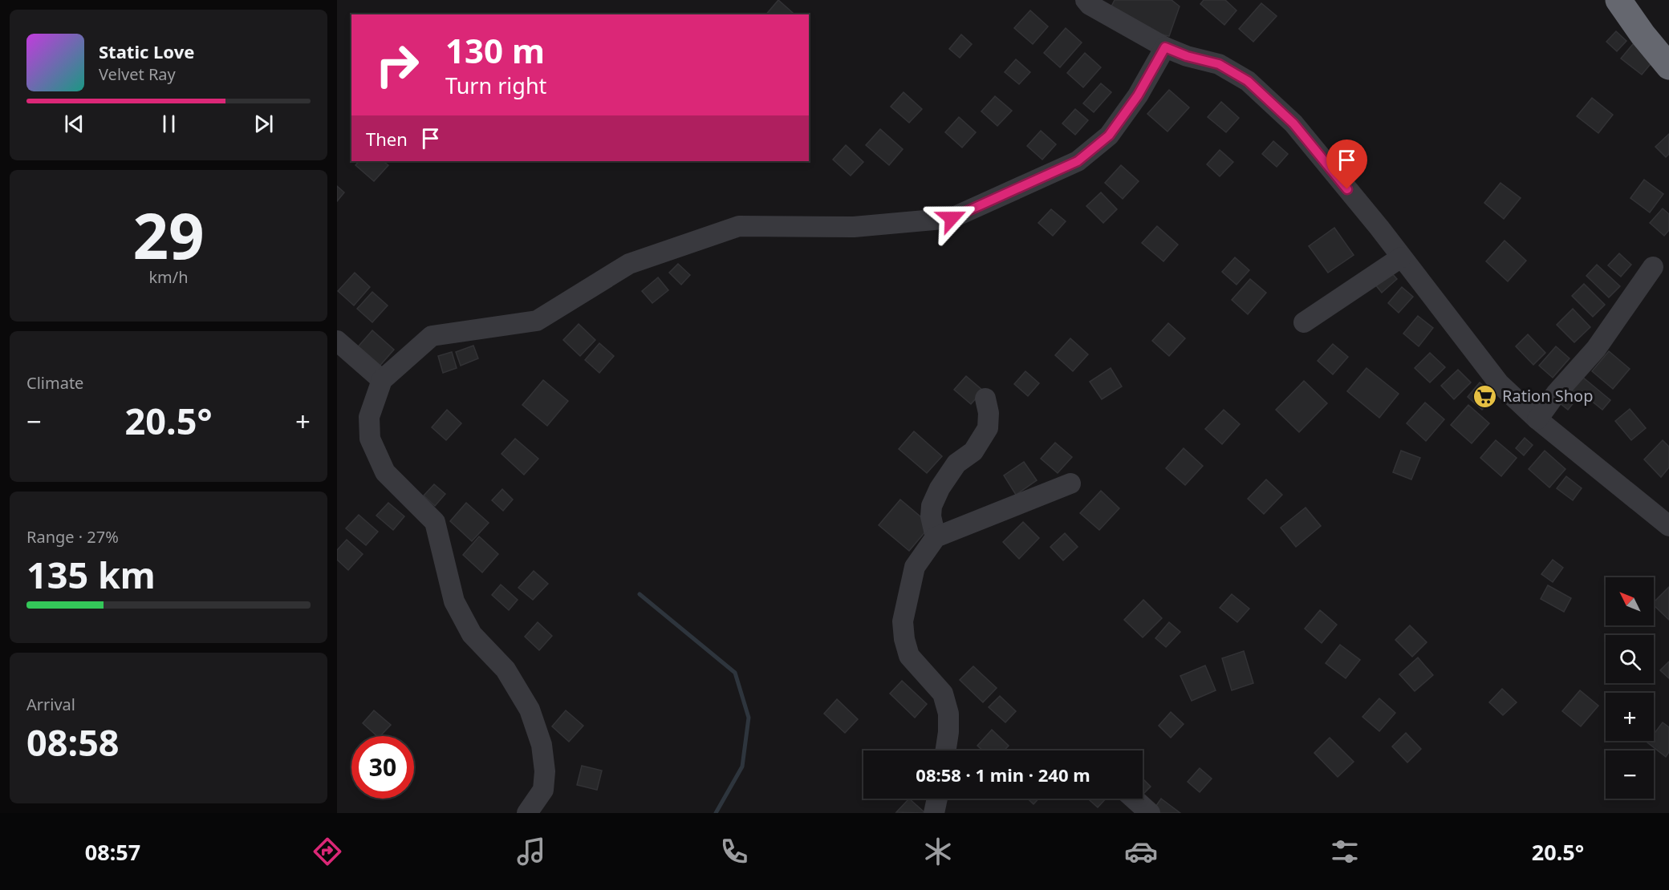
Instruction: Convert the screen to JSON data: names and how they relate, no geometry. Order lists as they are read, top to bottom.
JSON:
{
  "places": {
    "supermarket": ["Ration Shop"]
  },
  "north": "top left",
  "page": {
    "turn": ["130 m", "Turn right"],
    "song": ["Static Love", "Velvet Ray"],
    "then": "Then",
    "tile": [
      ["29", "km/h"],
      "Climate",
      ["Range · 27%", "135 km"],
      ["Arrival", "08:58"]
    ],
    "heat": ["−", "20.5°", "+"],
    "map_buttons": ["+", "−"],
    "limit": "30",
    "trip": "08:58 · 1 min · 240 m",
    "tabs": ["08:57", "20.5°"]
  }
}
